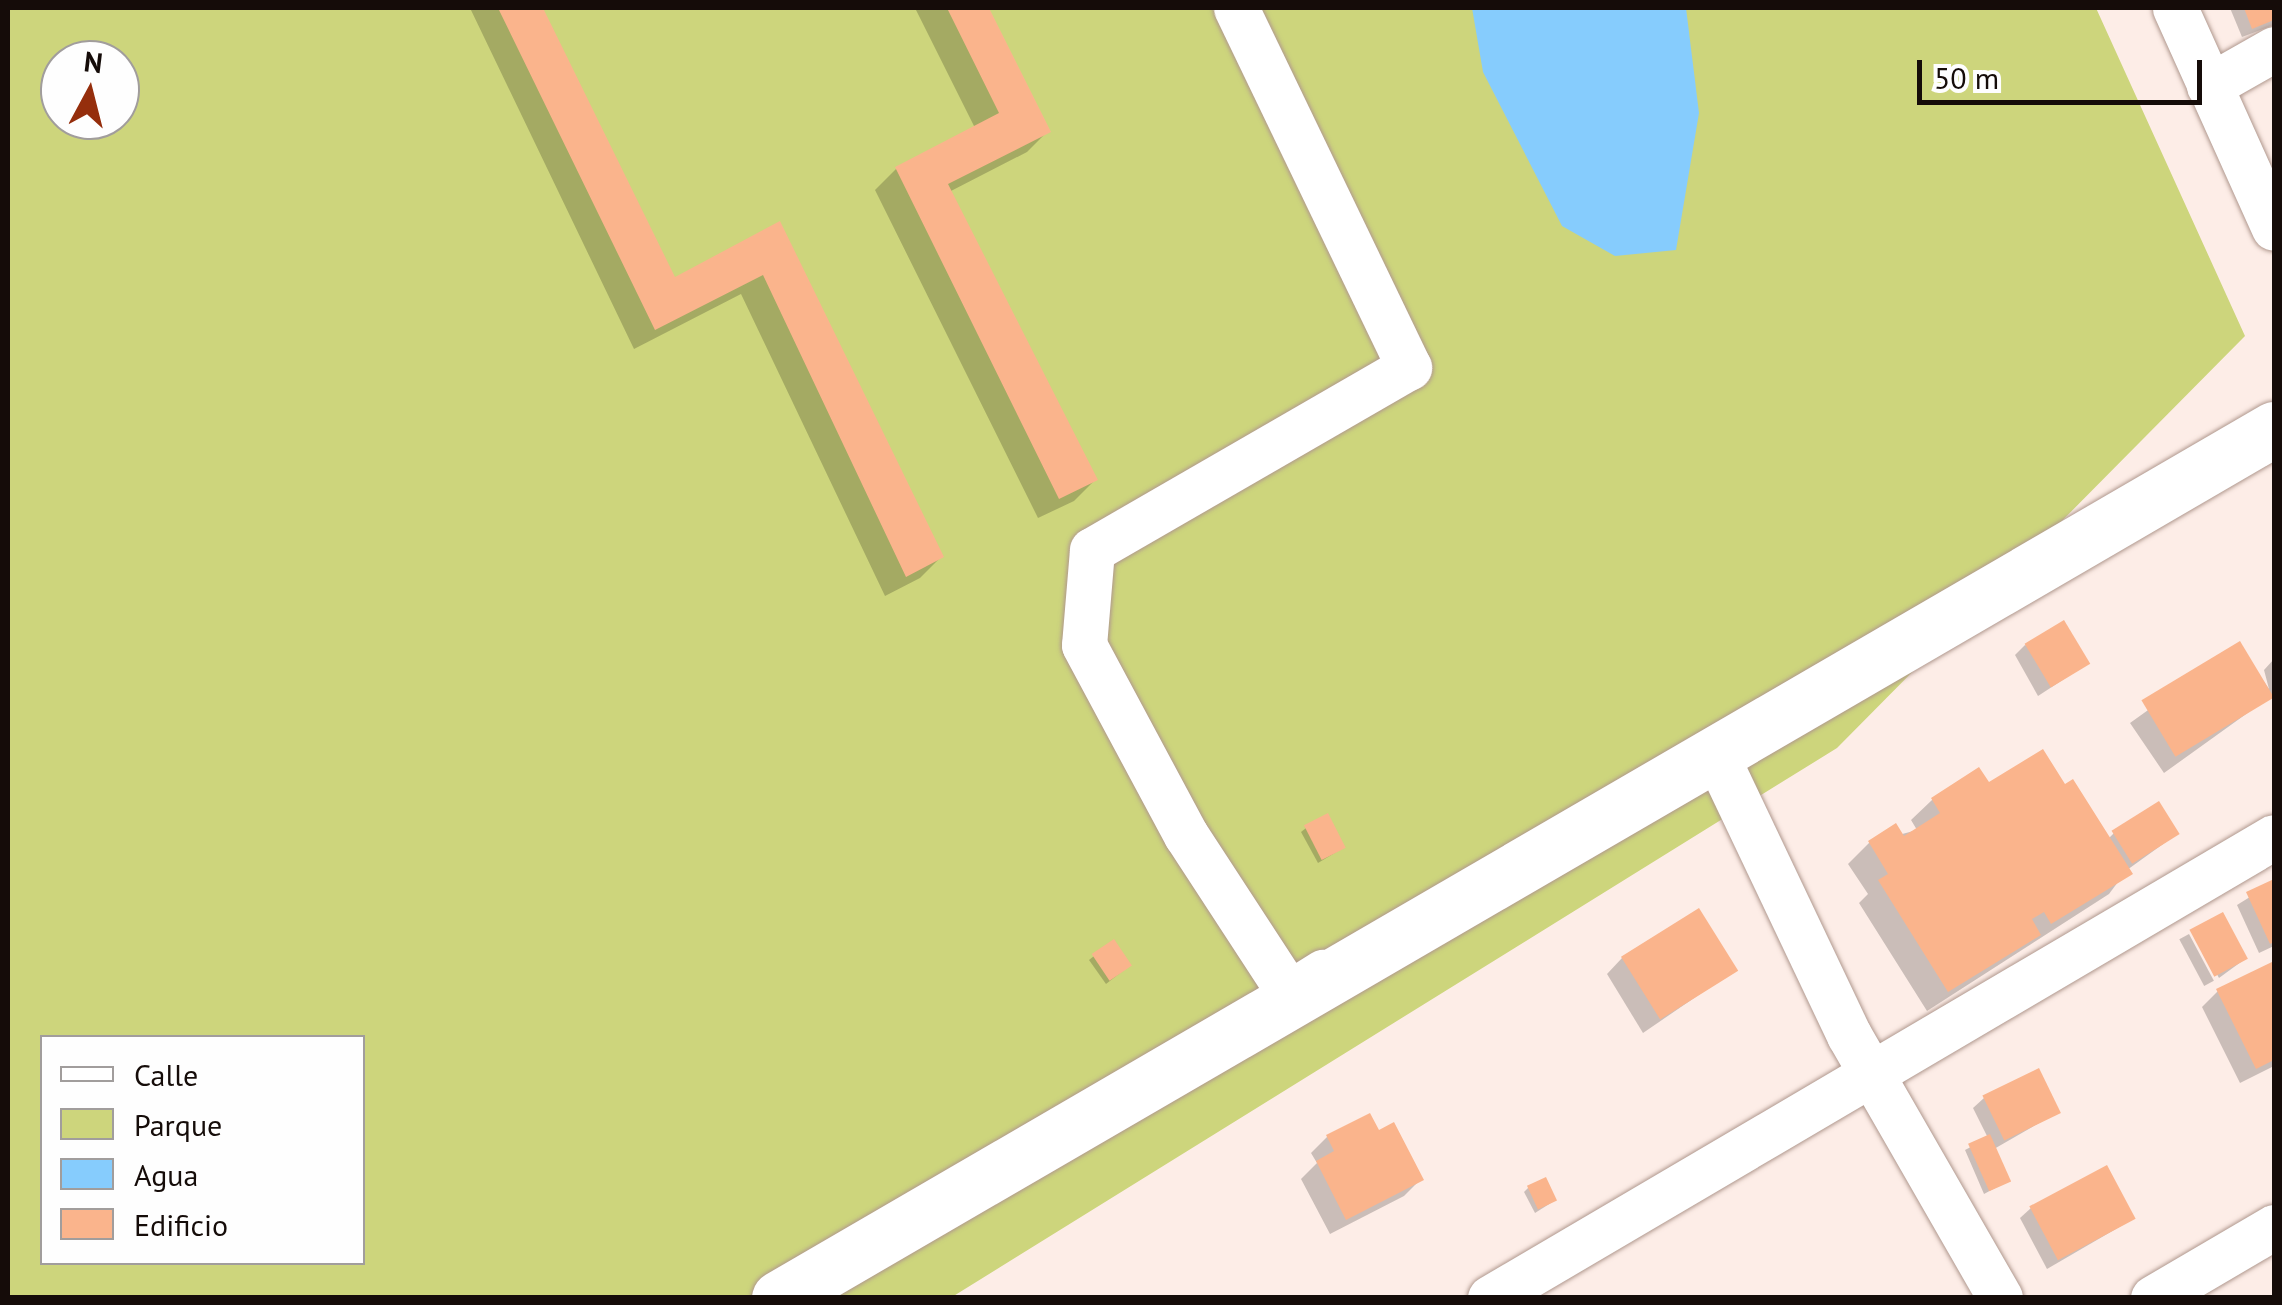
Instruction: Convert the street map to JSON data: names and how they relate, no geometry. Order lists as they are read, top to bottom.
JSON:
{
  "legend": [
    "Calle",
    "Parque",
    "Agua",
    "Edificio"
  ],
  "scale_bar": "50 m",
  "north": "top"
}
